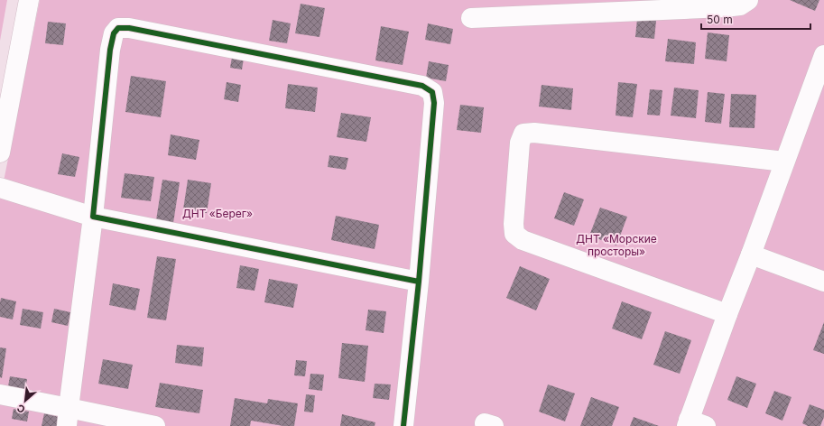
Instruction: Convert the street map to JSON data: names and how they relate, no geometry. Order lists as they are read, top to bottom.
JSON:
{
  "parks": ["ДНТ «Берег»", "ДНТ «Морские просторы»"],
  "scale_bar": "50 m",
  "north": "bottom left"
}
